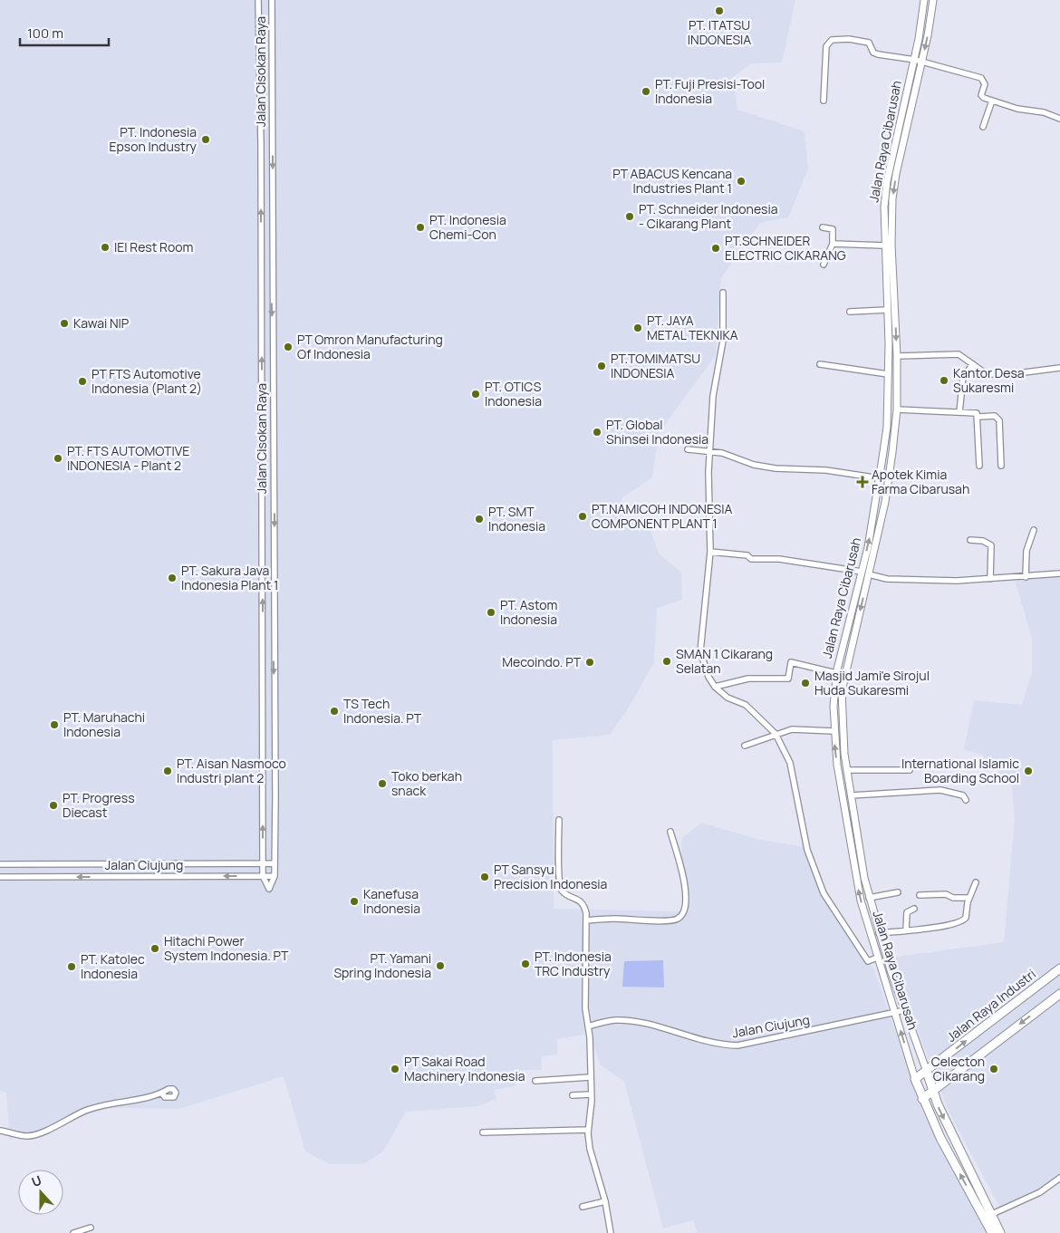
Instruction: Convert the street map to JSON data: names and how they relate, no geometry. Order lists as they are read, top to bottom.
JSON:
{
  "streets": {
    "main road": ["Jalan Raya Cibarusah", "Jalan Raya Industri"],
    "street": ["Jalan Cisokan Raya", "Jalan Ciujung"]
  },
  "crossings": [
    ["Jalan Cisokan Raya", "Jalan Ciujung"],
    ["Jalan Raya Cibarusah", "Jalan Ciujung"],
    ["Jalan Raya Cibarusah", "Jalan Raya Industri"]
  ],
  "places": {
    "other": [
      "PT. ITATSU INDONESIA",
      "PT. Fuji Presisi-Tool Indonesia",
      "PT. Indonesia Epson Industry",
      "PT ABACUS Kencana Industries Plant 1",
      "PT. Schneider Indonesia - Cikarang Plant",
      "PT. Indonesia Chemi-Con",
      "IEI Rest Room",
      "PT.SCHNEIDER ELECTRIC CIKARANG",
      "Kawai NIP",
      "PT. JAYA METAL TEKNIKA",
      "PT Omron Manufacturing Of Indonesia",
      "PT.TOMIMATSU INDONESIA",
      "Kantor Desa Sukaresmi",
      "PT FTS Automotive Indonesia (Plant 2)",
      "PT. OTICS Indonesia",
      "PT. Global Shinsei Indonesia",
      "PT. FTS AUTOMOTIVE INDONESIA - Plant 2",
      "PT.NAMICOH INDONESIA COMPONENT PLANT 1",
      "PT. SMT Indonesia",
      "PT. Sakura Java Indonesia Plant 1",
      "PT. Astom Indonesia",
      "SMAN 1 Cikarang Selatan",
      "Mecoindo. PT",
      "Masjid Jami'e Sirojul Huda Sukaresmi",
      "TS Tech Indonesia. PT",
      "PT. Maruhachi Indonesia",
      "PT. Aisan Nasmoco Industri plant 2",
      "International Islamic Boarding School",
      "Toko berkah snack",
      "PT. Progress Diecast",
      "PT Sansyu Precision Indonesia",
      "Kanefusa Indonesia",
      "Hitachi Power System Indonesia. PT",
      "PT. Indonesia TRC Industry",
      "PT. Yamani Spring Indonesia",
      "PT. Katolec Indonesia",
      "PT Sakai Road Machinery Indonesia",
      "Celecton Cikarang"
    ],
    "health": ["Apotek Kimia Farma Cibarusah"]
  },
  "scale_bar": "100 m",
  "north": "top"
}
